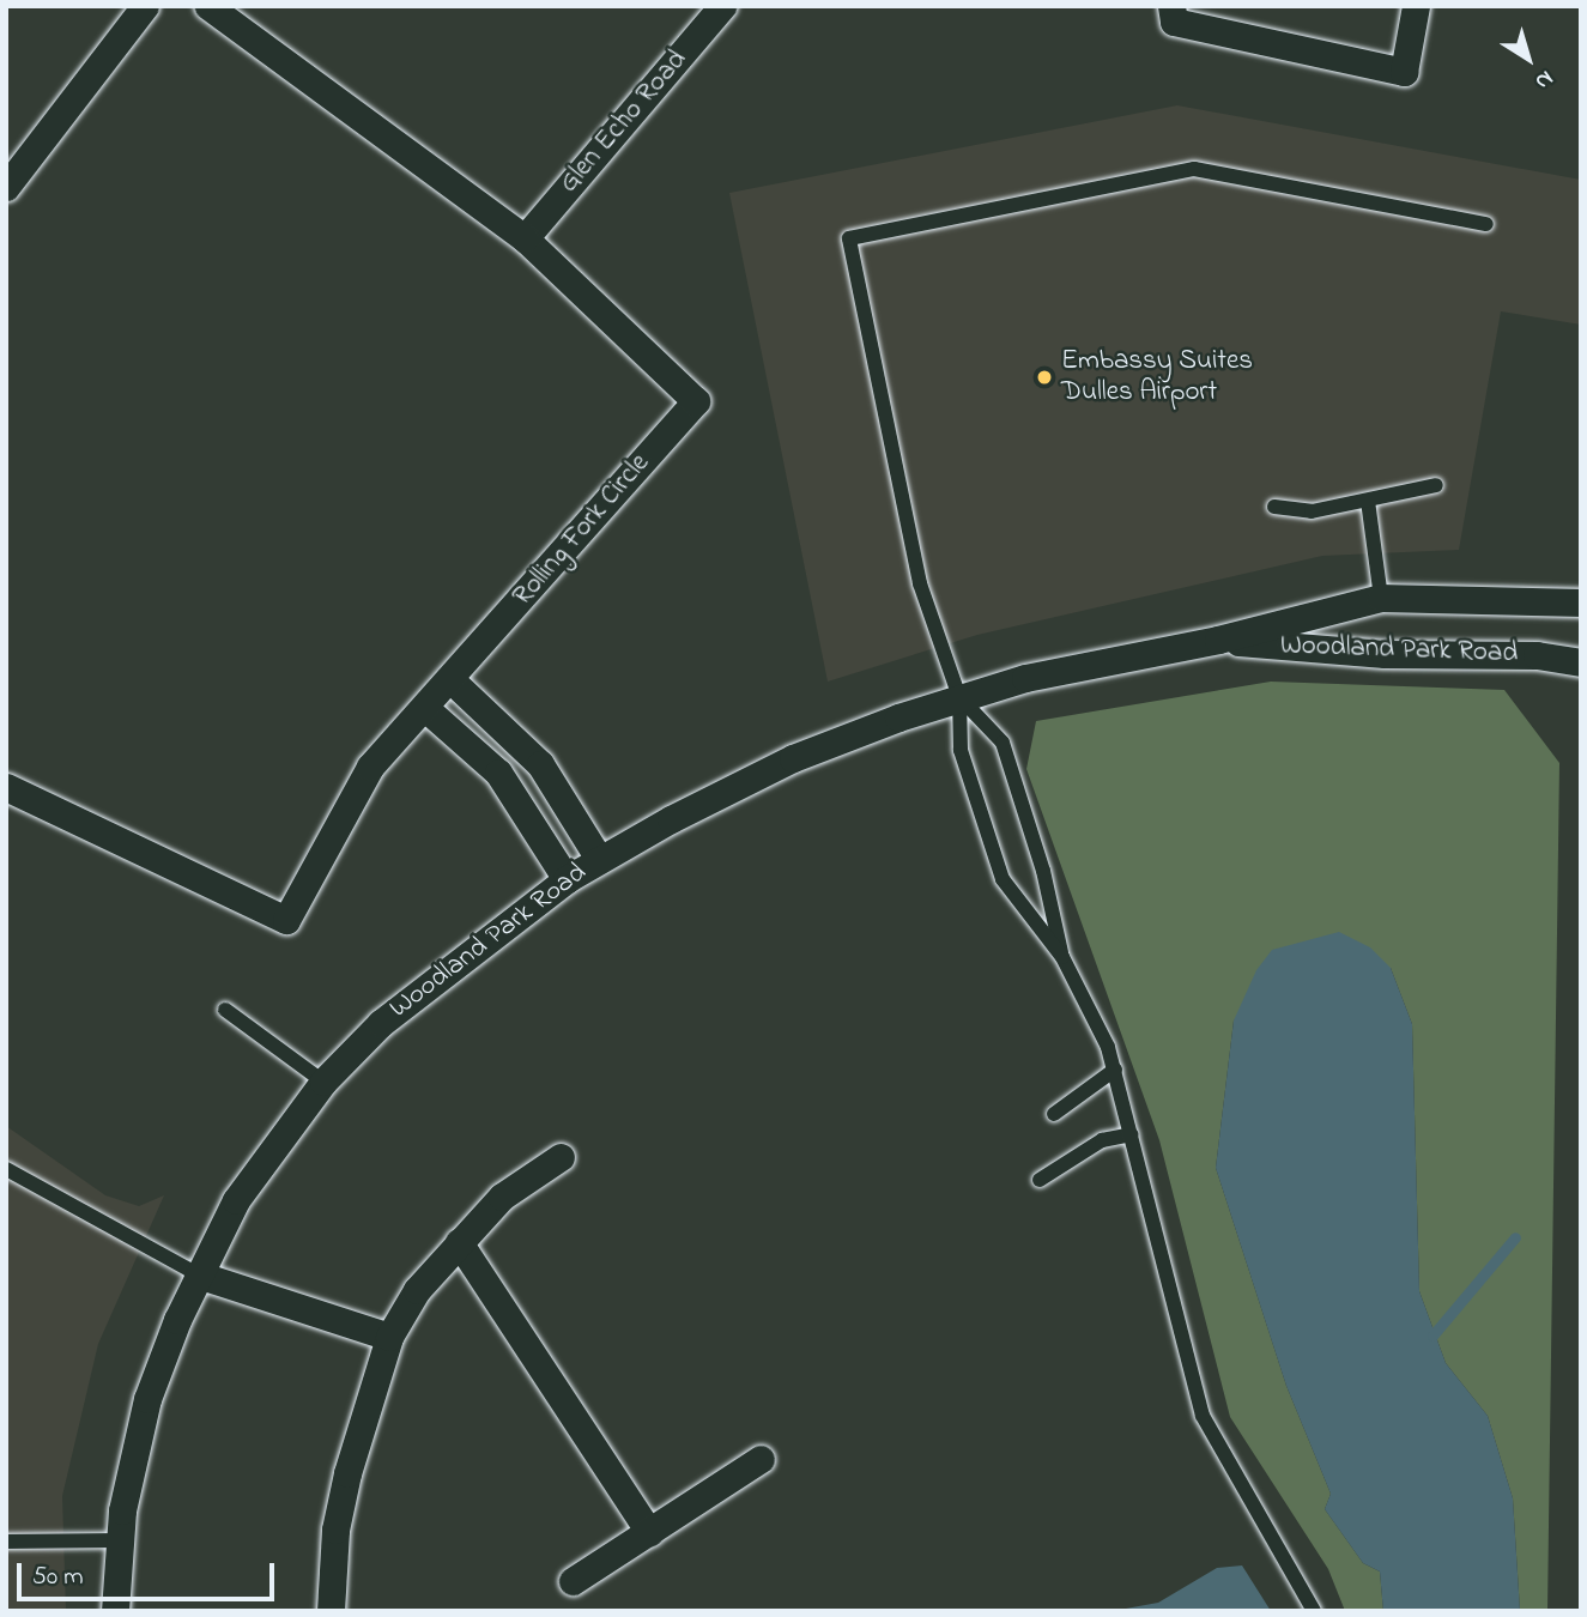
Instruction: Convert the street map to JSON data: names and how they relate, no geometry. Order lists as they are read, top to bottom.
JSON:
{
  "streets": {
    "street": ["Glen Echo Road", "Rolling Fork Circle", "Woodland Park Road"]
  },
  "crossings": [
    ["Glen Echo Road", "Rolling Fork Circle"]
  ],
  "places": ["Embassy Suites Dulles Airport"],
  "scale_bar": "50 m",
  "north": "bottom right"
}
